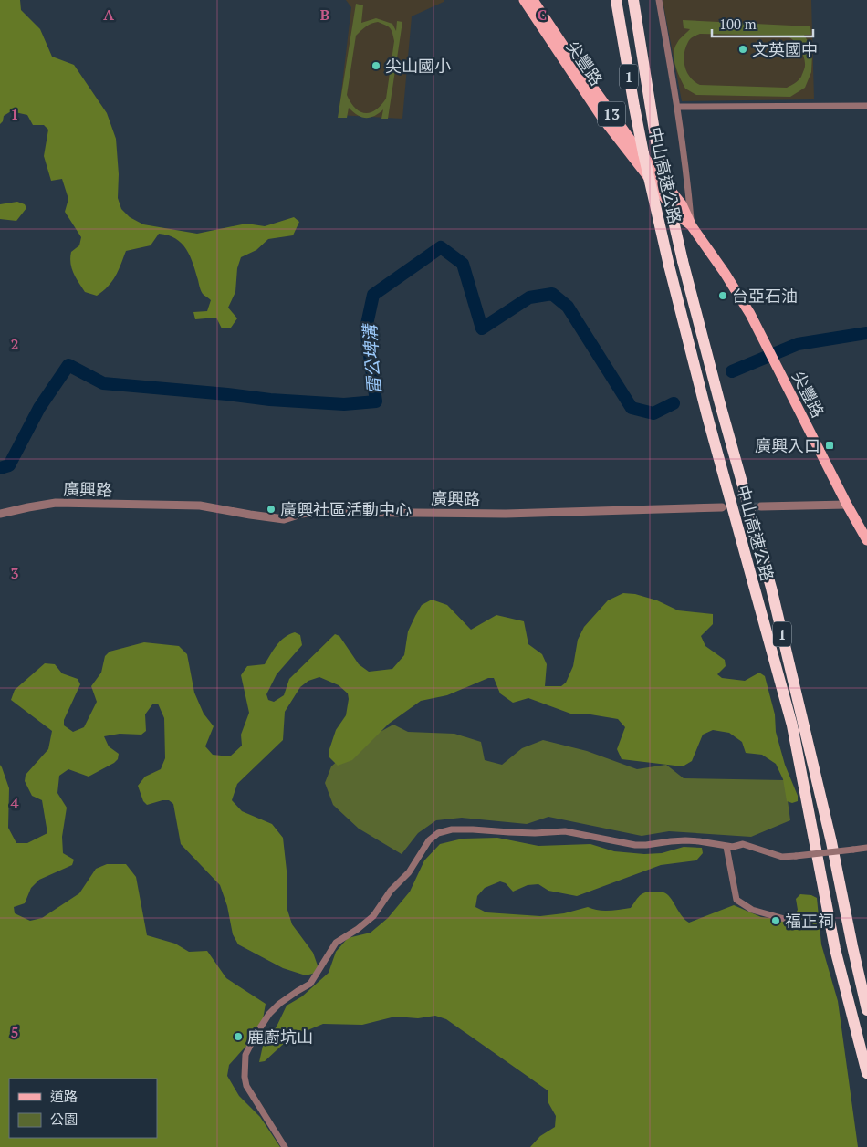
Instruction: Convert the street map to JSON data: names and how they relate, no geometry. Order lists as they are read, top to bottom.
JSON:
{
  "streets": {
    "highway": ["1", "中山高速公路"],
    "main road": ["尖豐路", "13"],
    "street": ["廣興路"]
  },
  "water": ["雷公埤溝"],
  "places": {
    "other": [
      "文英國中",
      "尖山國小",
      "台亞石油",
      "廣興社區活動中心",
      "福正祠",
      "鹿廚坑山"
    ],
    "transit": ["廣興入口"]
  },
  "legend": ["道路", "公園"],
  "scale_bar": "100 m",
  "grid": {
    "columns": ["A", "B", "C"],
    "rows": [
      "1",
      "2",
      "3",
      "4",
      "5"
    ]
  }
}
